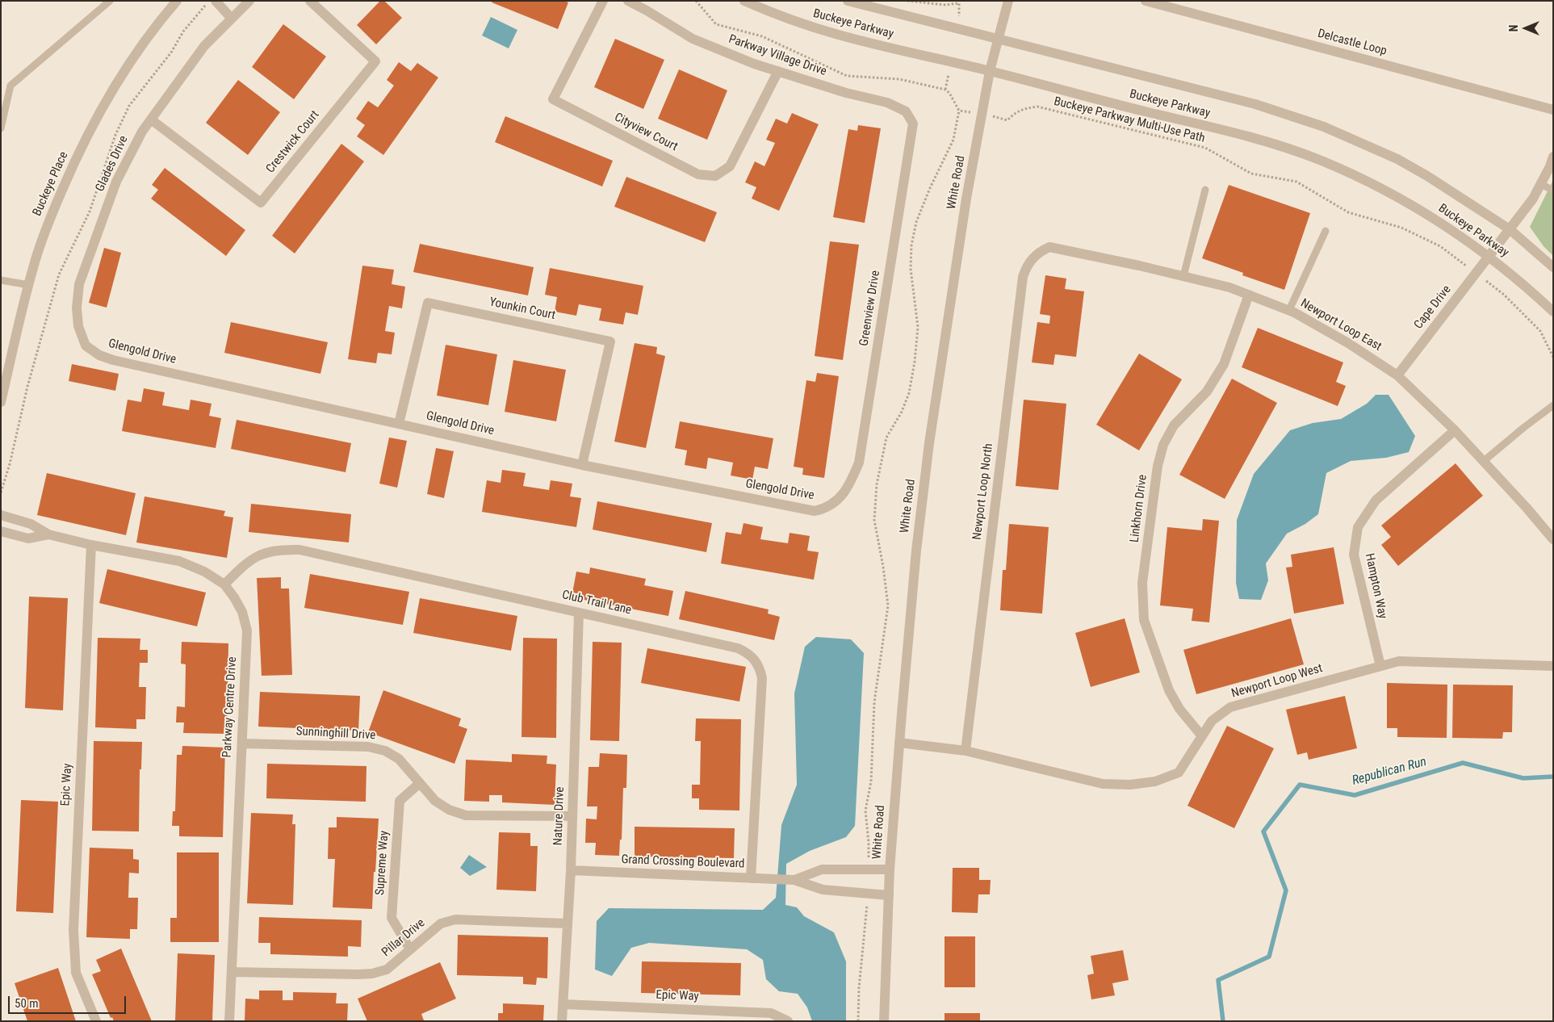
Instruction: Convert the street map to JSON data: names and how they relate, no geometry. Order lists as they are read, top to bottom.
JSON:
{
  "streets": {
    "street": [
      "Buckeye Parkway",
      "Delcastle Loop",
      "Parkway Village Drive",
      "Cityview Court",
      "Crestwick Court",
      "Glades Drive",
      "White Road",
      "Buckeye Place",
      "Cape Drive",
      "Greenview Drive",
      "Younkin Court",
      "Newport Loop East",
      "Glengold Drive",
      "Newport Loop North",
      "Linkhorn Drive",
      "Hampton Way",
      "Club Trail Lane",
      "Newport Loop West",
      "Parkway Centre Drive",
      "Sunninghill Drive",
      "Epic Way",
      "Nature Drive",
      "Grand Crossing Boulevard",
      "Supreme Way",
      "Pillar Drive"
    ],
    "path": ["Buckeye Parkway Multi-Use Path"]
  },
  "crossings": [
    ["Buckeye Parkway", "White Road"],
    ["Buckeye Parkway", "Cape Drive"],
    ["Parkway Village Drive", "Cityview Court"],
    ["Parkway Village Drive", "Greenview Drive"],
    ["Buckeye Parkway Multi-Use Path", "White Road"],
    ["Buckeye Parkway Multi-Use Path", "Cape Drive"],
    ["Crestwick Court", "Glades Drive"],
    ["Glades Drive", "Glengold Drive"],
    ["White Road", "Newport Loop West"],
    ["White Road", "Grand Crossing Boulevard"],
    ["Cape Drive", "Newport Loop East"],
    ["Greenview Drive", "Glengold Drive"],
    ["Younkin Court", "Glengold Drive"],
    ["Newport Loop East", "Newport Loop North"],
    ["Newport Loop East", "Linkhorn Drive"],
    ["Newport Loop East", "Hampton Way"],
    ["Newport Loop North", "Newport Loop West"],
    ["Linkhorn Drive", "Newport Loop West"],
    ["Hampton Way", "Newport Loop West"],
    ["Club Trail Lane", "Parkway Centre Drive"],
    ["Club Trail Lane", "Nature Drive"],
    ["Club Trail Lane", "Grand Crossing Boulevard"],
    ["Parkway Centre Drive", "Sunninghill Drive"],
    ["Parkway Centre Drive", "Epic Way"],
    ["Parkway Centre Drive", "Pillar Drive"],
    ["Sunninghill Drive", "Nature Drive"],
    ["Sunninghill Drive", "Supreme Way"],
    ["Epic Way", "Nature Drive"],
    ["Nature Drive", "Grand Crossing Boulevard"],
    ["Nature Drive", "Pillar Drive"],
    ["Supreme Way", "Pillar Drive"]
  ],
  "water": ["Republican Run"],
  "scale_bar": "50 m",
  "north": "left"
}
